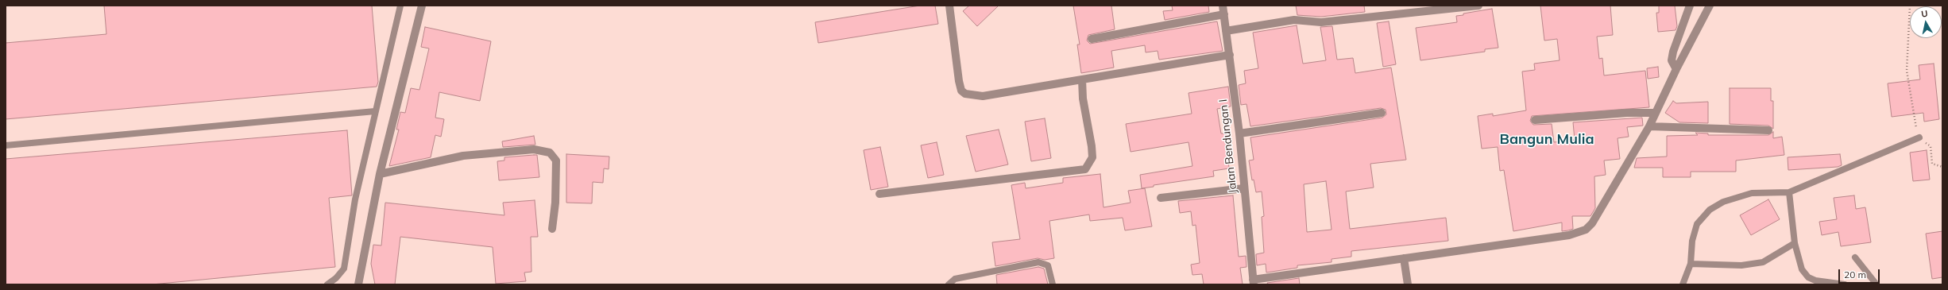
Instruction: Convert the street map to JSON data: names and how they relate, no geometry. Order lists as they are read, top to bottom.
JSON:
{
  "streets": {
    "street": ["Jalan Bendungan I"]
  },
  "districts": ["Bangun Mulia"],
  "scale_bar": "20 m",
  "north": "top"
}
